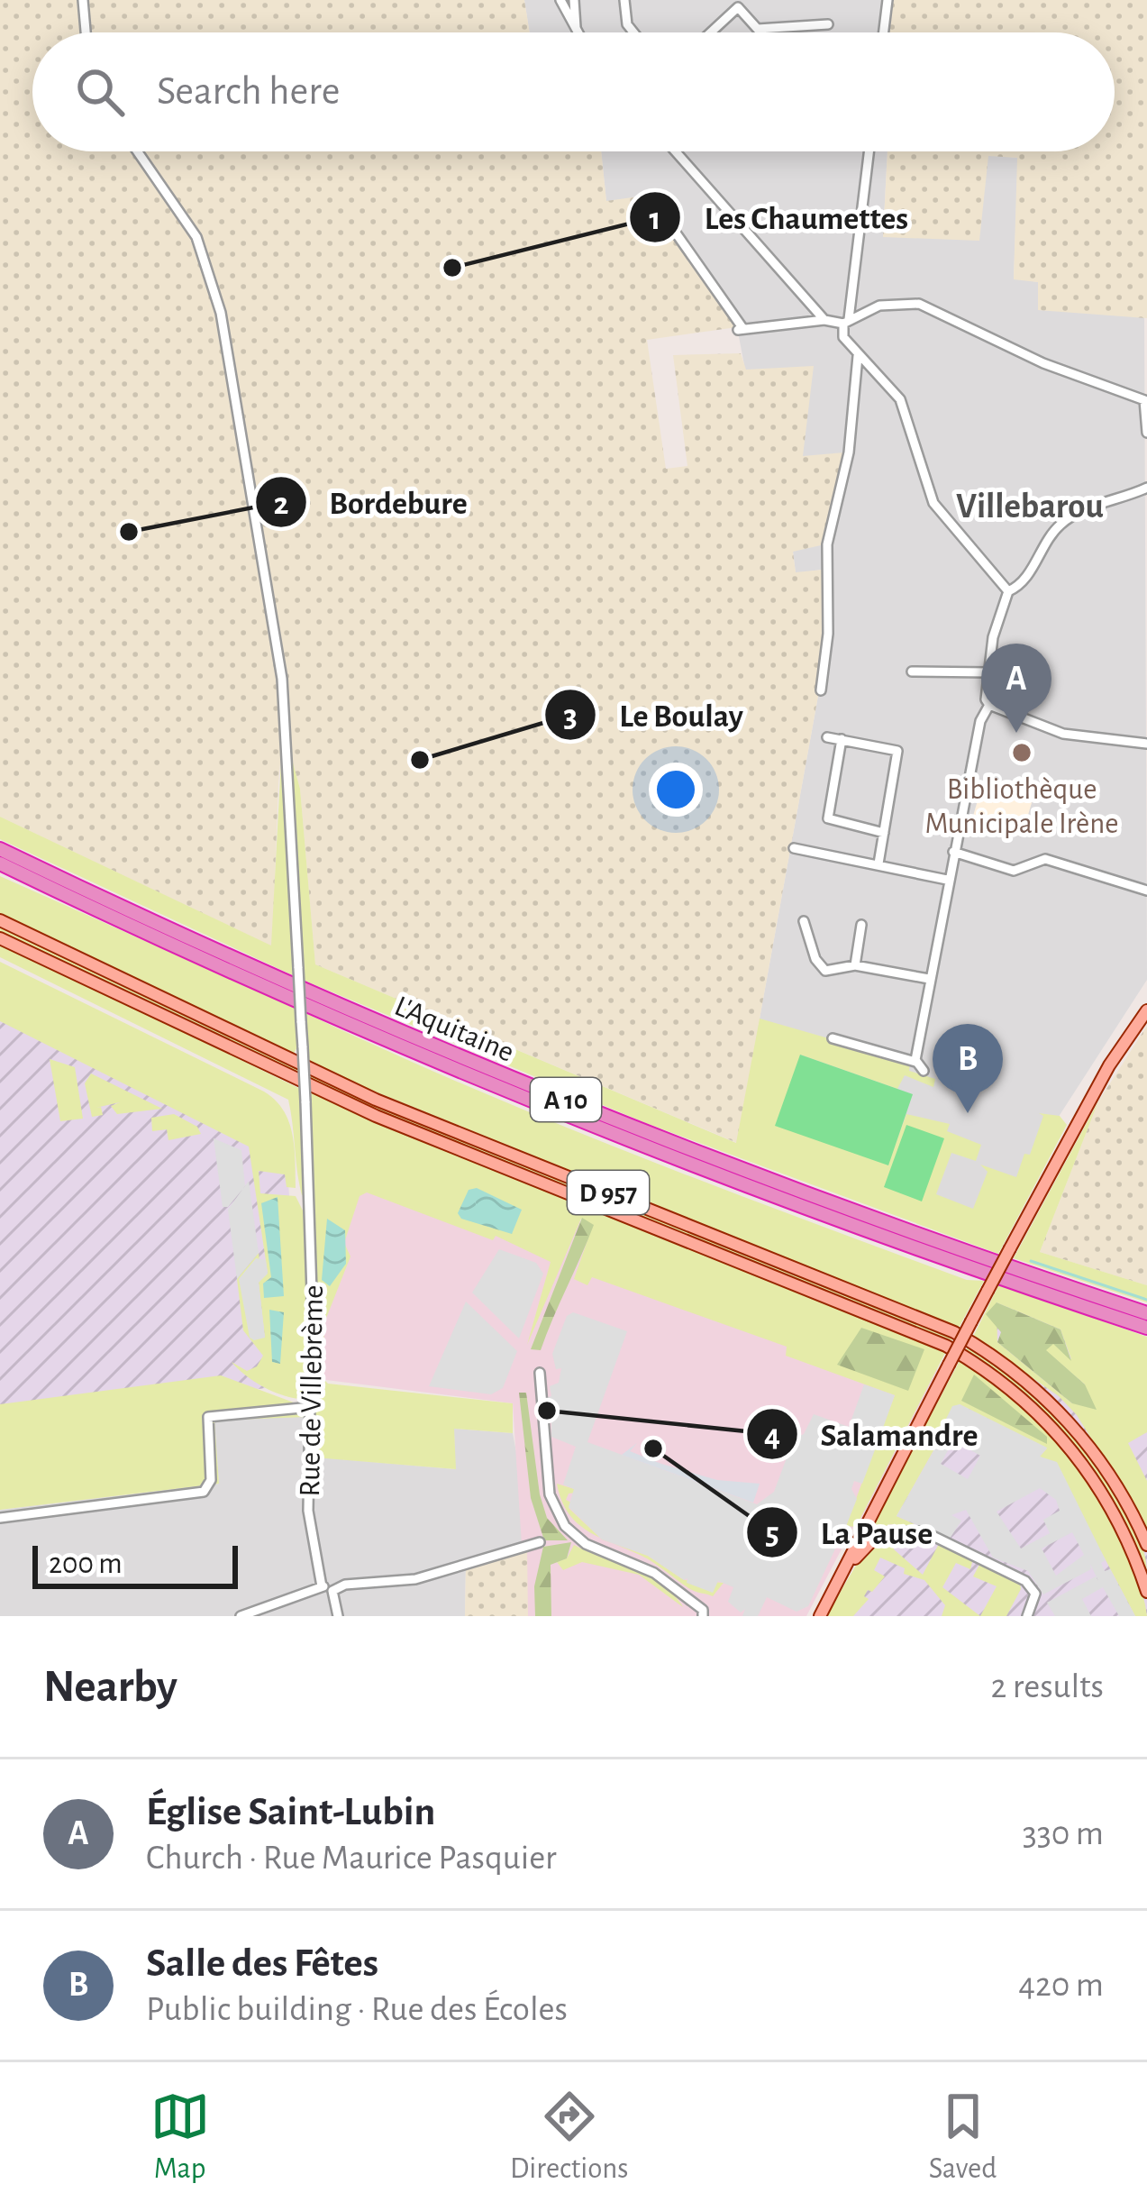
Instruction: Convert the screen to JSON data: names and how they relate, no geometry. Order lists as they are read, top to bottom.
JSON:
{
  "streets": {
    "highway": ["L'Aquitaine", "A 10"],
    "main road": ["D 957"],
    "street": ["Rue de Villebrème"]
  },
  "districts": ["Villebarou"],
  "places": [
    "Les Chaumettes",
    "Bordebure",
    "Bibliothèque Municipale Irène",
    "Le Boulay",
    "Salamandre",
    "La Pause"
  ],
  "scale_bar": "200 m",
  "page": {
    "search": "Search here",
    "pins": ["A", "B"],
    "scale": "200 m",
    "heading": ["Nearby", "2 results"],
    "list": [
      {
        "mark": "A",
        "name": "Église Saint-Lubin",
        "note": "Church · Rue Maurice Pasquier",
        "value": "330 m"
      },
      {
        "mark": "B",
        "name": "Salle des Fêtes",
        "note": "Public building · Rue des Écoles",
        "value": "420 m"
      }
    ],
    "nav": ["Map", "Directions", "Saved"]
  }
}
